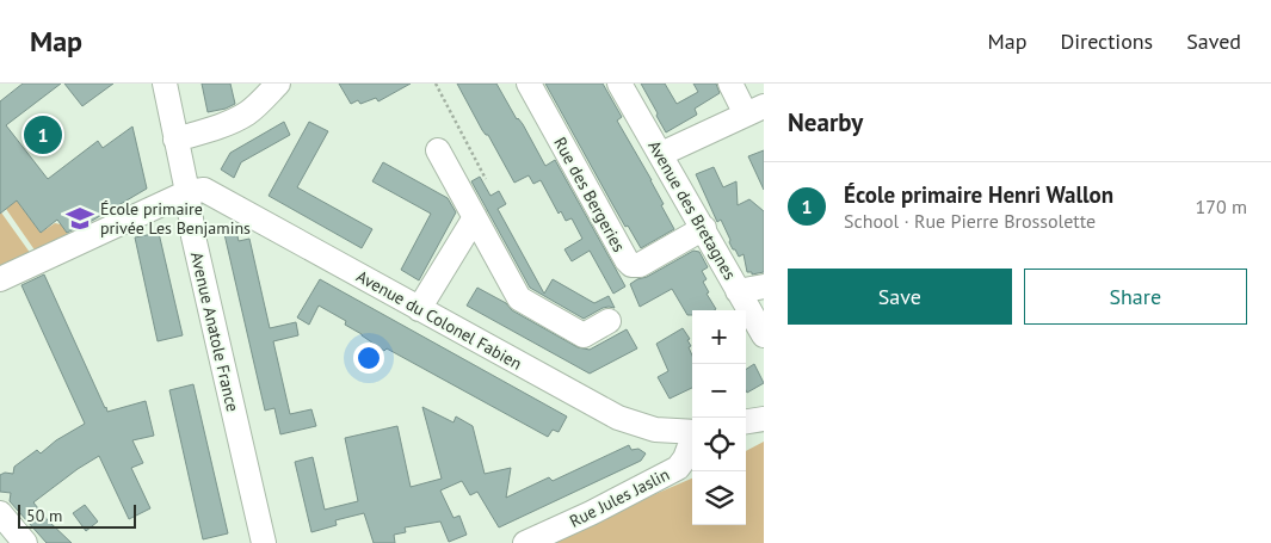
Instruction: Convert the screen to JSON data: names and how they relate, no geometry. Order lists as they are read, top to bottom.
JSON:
{
  "streets": {
    "street": [
      "Rue des Bergeries",
      "Avenue des Bretagnes",
      "Avenue du Colonel Fabien",
      "Avenue Anatole France",
      "Rue Jules Jaslin"
    ]
  },
  "crossings": [
    ["Rue des Bergeries", "Avenue des Bretagnes"],
    ["Avenue du Colonel Fabien", "Avenue Anatole France"]
  ],
  "places": {
    "school or university": ["École primaire privée Les Benjamins"]
  },
  "scale_bar": "50 m",
  "page": {
    "header": "Map",
    "nav": ["Map", "Directions", "Saved"],
    "heading": "Nearby",
    "pins": "1",
    "list": [
      {
        "mark": "1",
        "name": "École primaire Henri Wallon",
        "note": "School · Rue Pierre Brossolette",
        "value": "170 m"
      }
    ],
    "buttons": ["Save", "Share"],
    "map_buttons": ["+", "−"],
    "scale": "50 m"
  }
}
